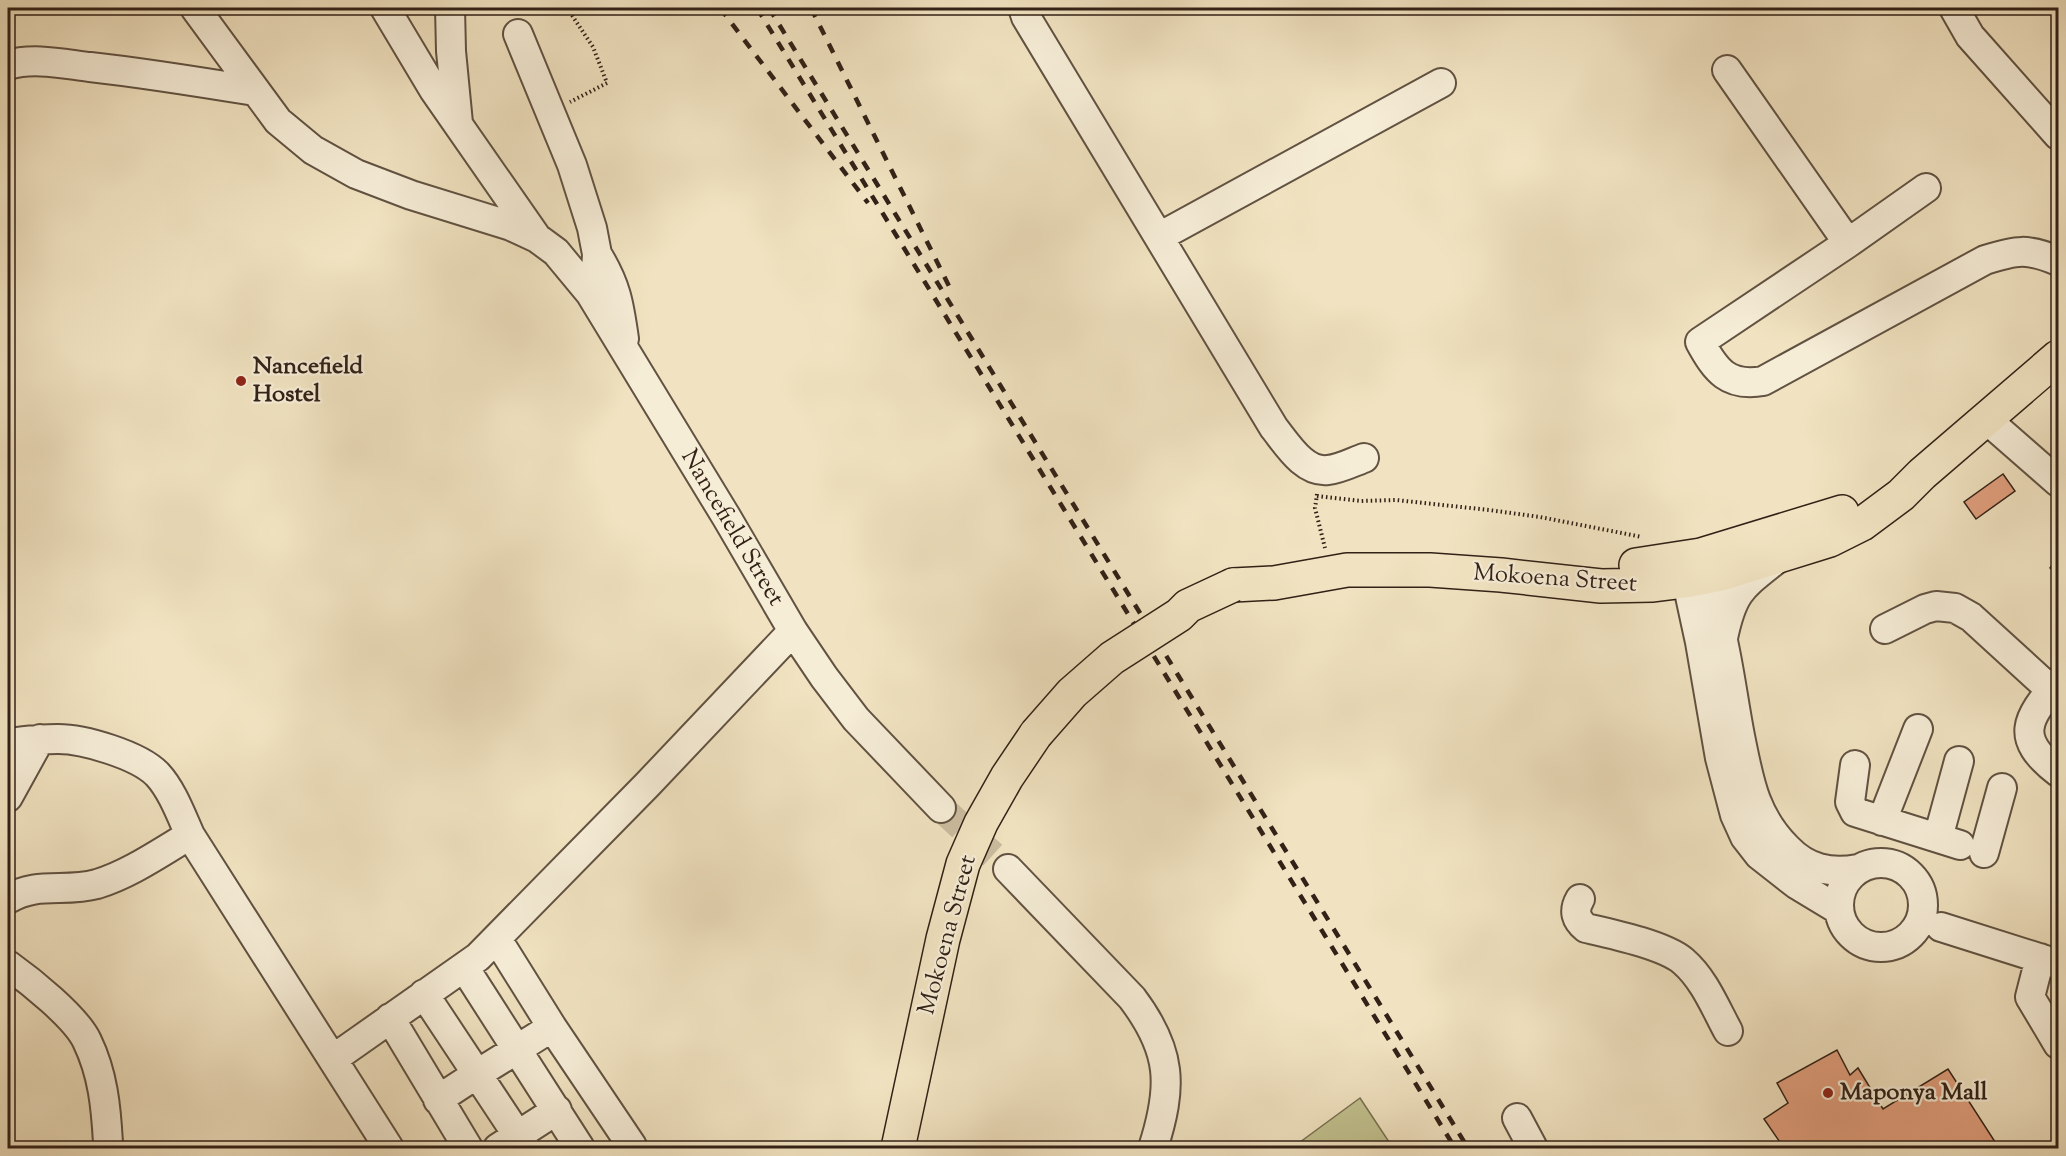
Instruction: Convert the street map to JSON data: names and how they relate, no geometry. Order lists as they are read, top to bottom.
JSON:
{
  "streets": {
    "main road": ["Mokoena Street"],
    "street": ["Nancefield Street"]
  },
  "places": ["Nancefield Hostel", "Maponya Mall"]
}
